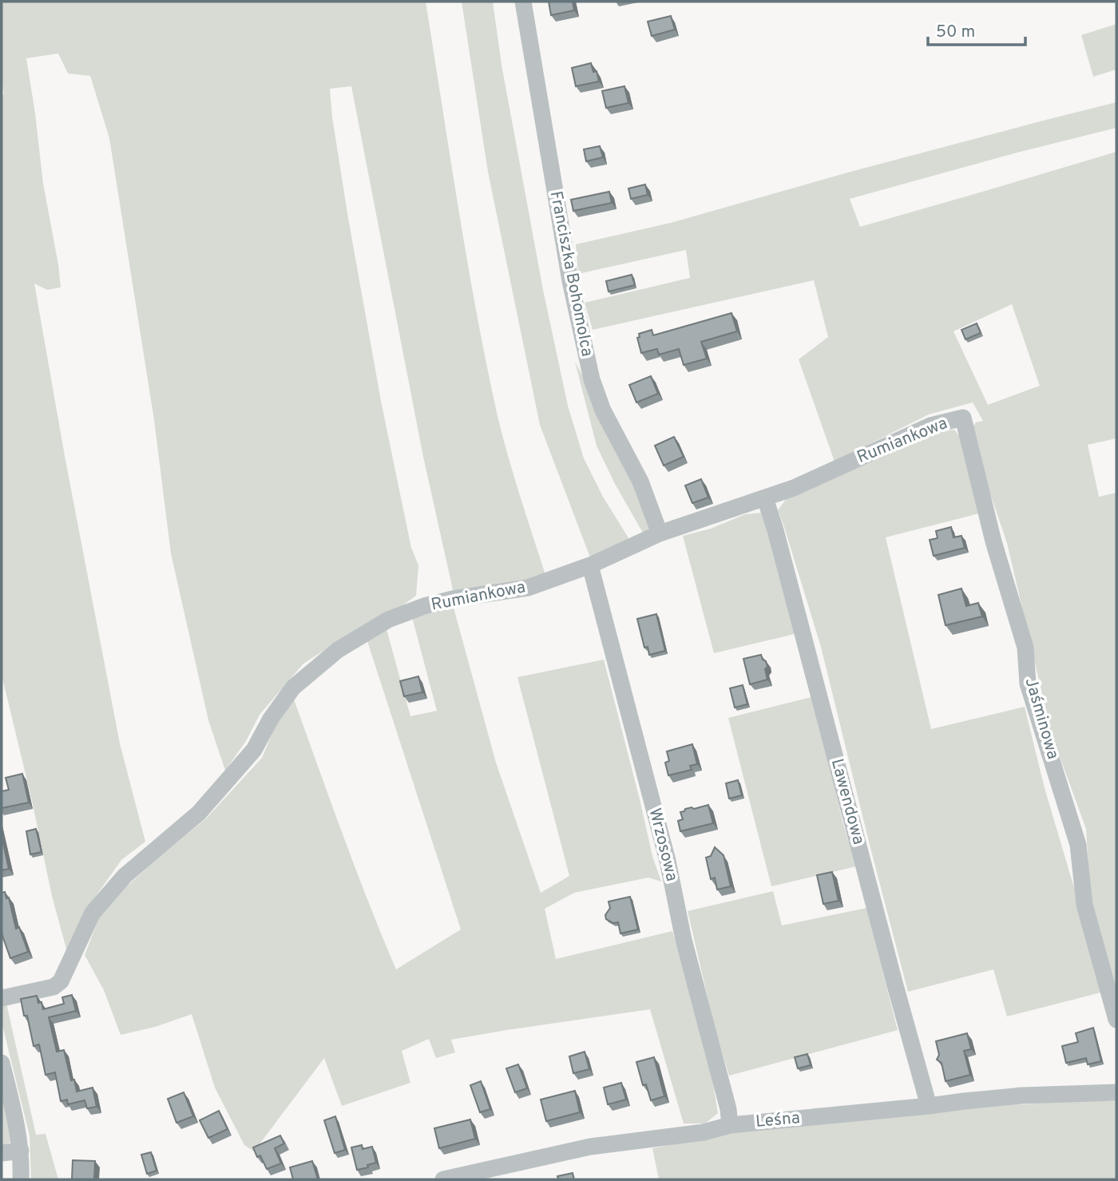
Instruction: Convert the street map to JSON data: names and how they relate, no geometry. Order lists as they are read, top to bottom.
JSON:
{
  "streets": {
    "street": [
      "Franciszka Bohomolca",
      "Rumiankowa",
      "Jaśminowa",
      "Lawendowa",
      "Wrzosowa",
      "Leśna"
    ]
  },
  "crossings": [
    ["Franciszka Bohomolca", "Rumiankowa"],
    ["Rumiankowa", "Jaśminowa"],
    ["Rumiankowa", "Lawendowa"],
    ["Rumiankowa", "Wrzosowa"],
    ["Lawendowa", "Leśna"],
    ["Wrzosowa", "Leśna"]
  ],
  "scale_bar": "50 m"
}
